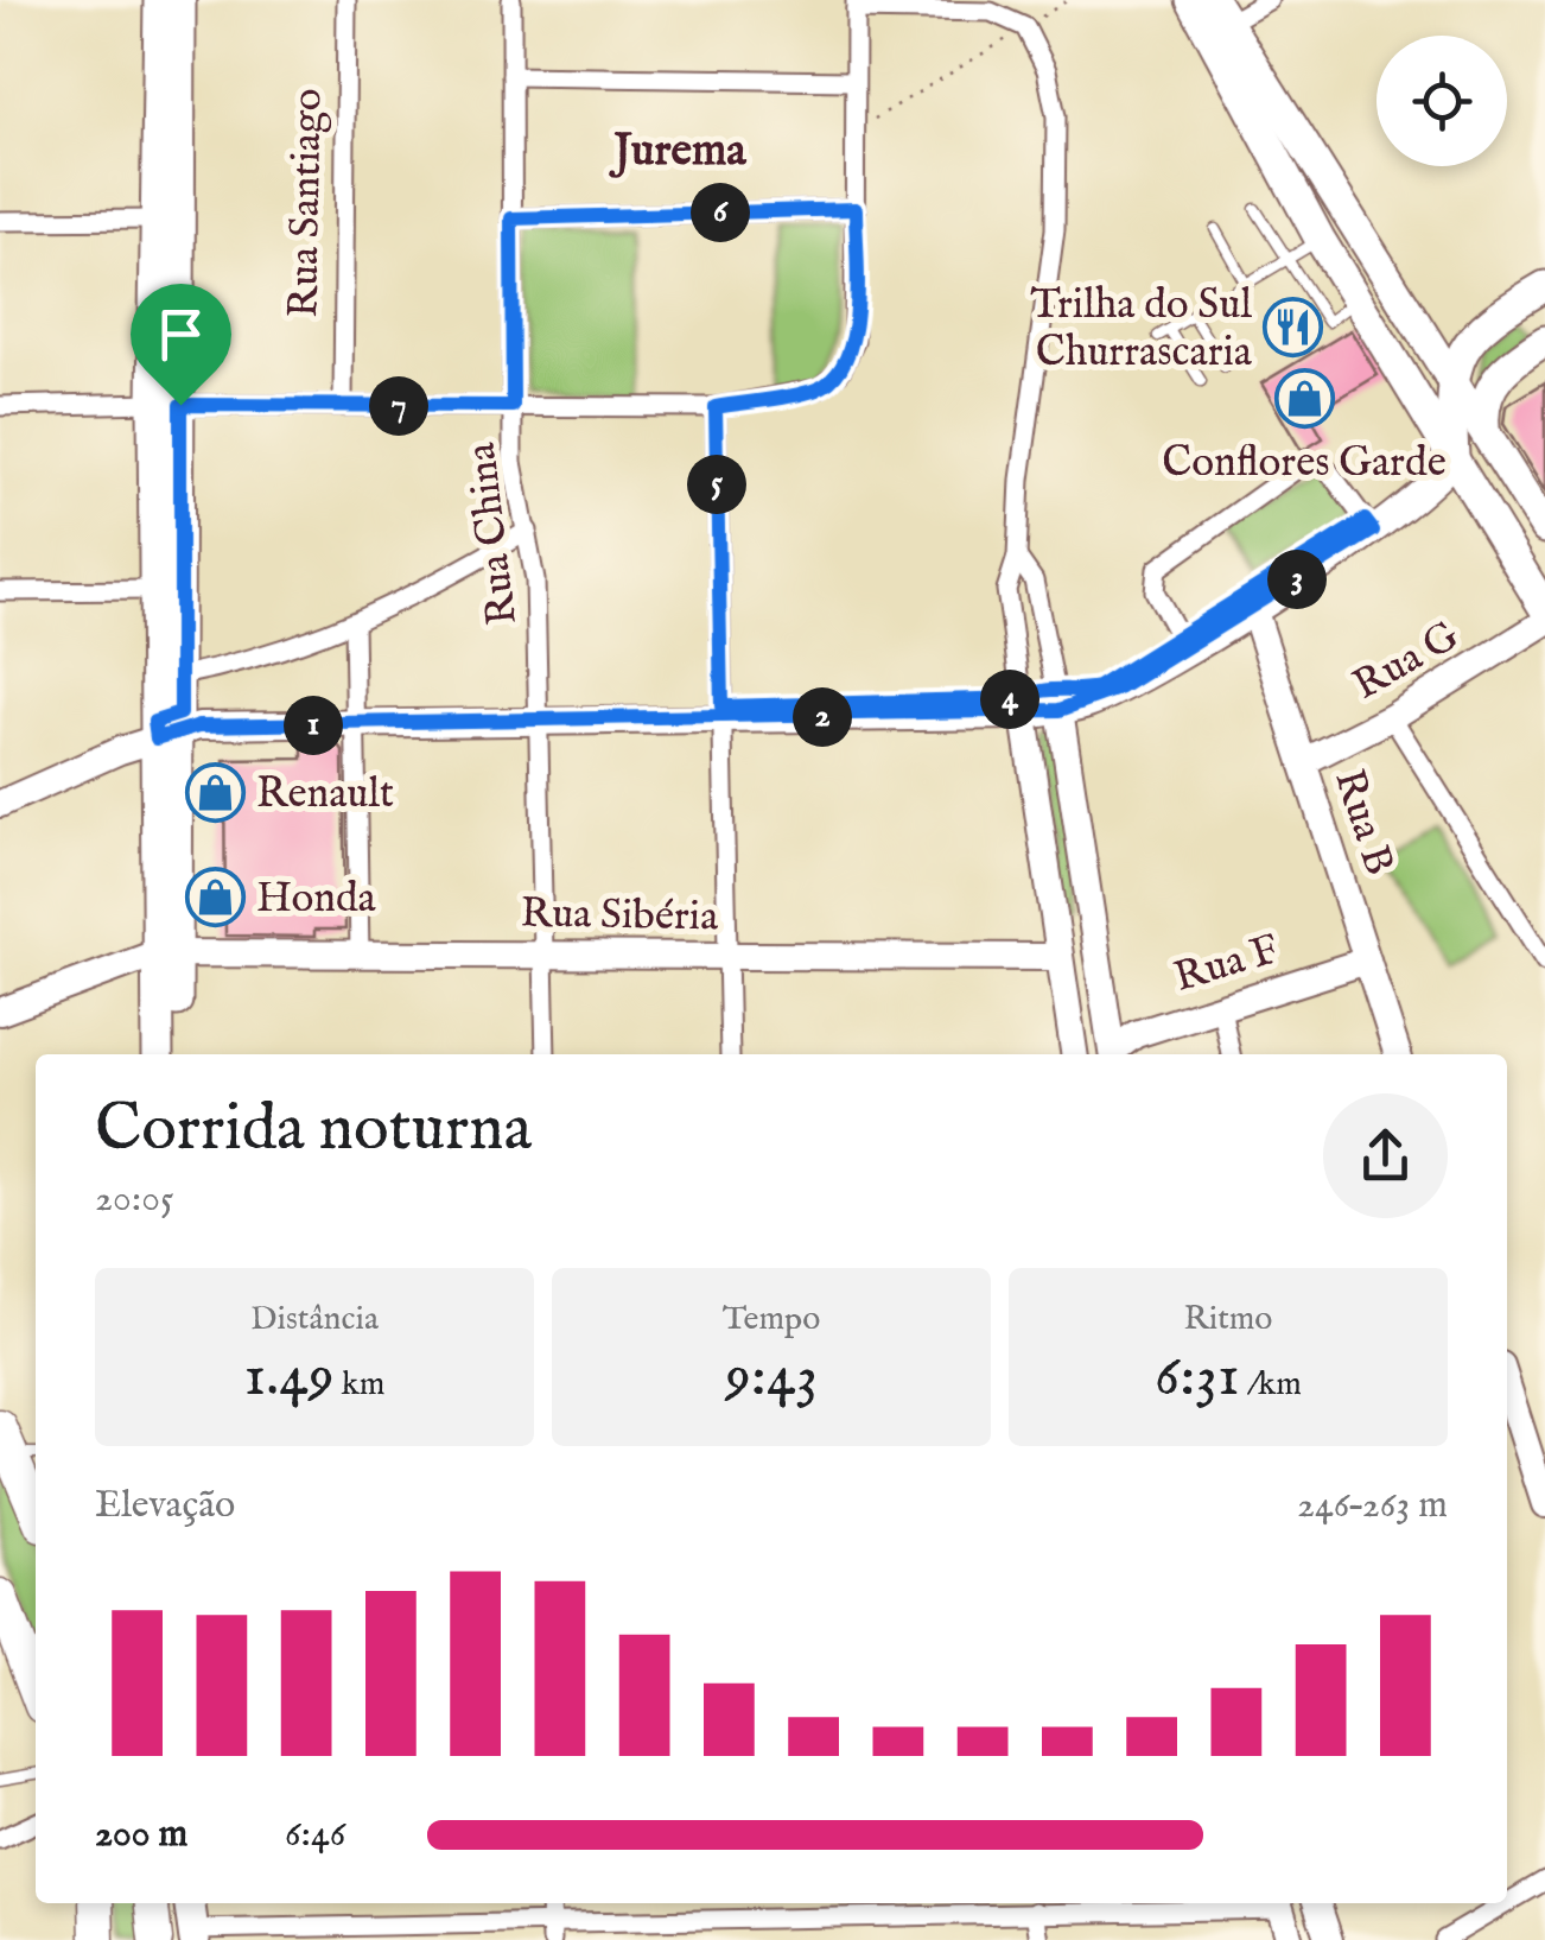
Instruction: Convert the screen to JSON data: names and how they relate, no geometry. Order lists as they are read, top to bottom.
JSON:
{
  "streets": {
    "main road": [
      "Rua G",
      "Rua B",
      "Rua Sibéria",
      "Rua F"
    ],
    "street": ["Rua Santiago", "Rua China"]
  },
  "crossings": [
    ["Rua China", "Rua Sibéria"],
    ["Rua G", "Rua B"],
    ["Rua B", "Rua F"]
  ],
  "districts": ["Jurema"],
  "places": {
    "restaurant": ["Trilha do Sul Churrascaria"],
    "shop": ["Conflores Garde", "Renault", "Honda"]
  },
  "page": {
    "pins": [
      "6",
      "7",
      "5",
      "3",
      "4",
      "2",
      "1"
    ],
    "heading": ["Corrida noturna", "20:05"],
    "stats": [
      ["Distância", "1.49 km"],
      ["Tempo", "9:43"],
      ["Ritmo", "6:31 /km"]
    ],
    "chart": ["Elevação", "246–263 m"],
    "list": [
      {
        "name": "200 m",
        "note": "6:46"
      }
    ]
  }
}
